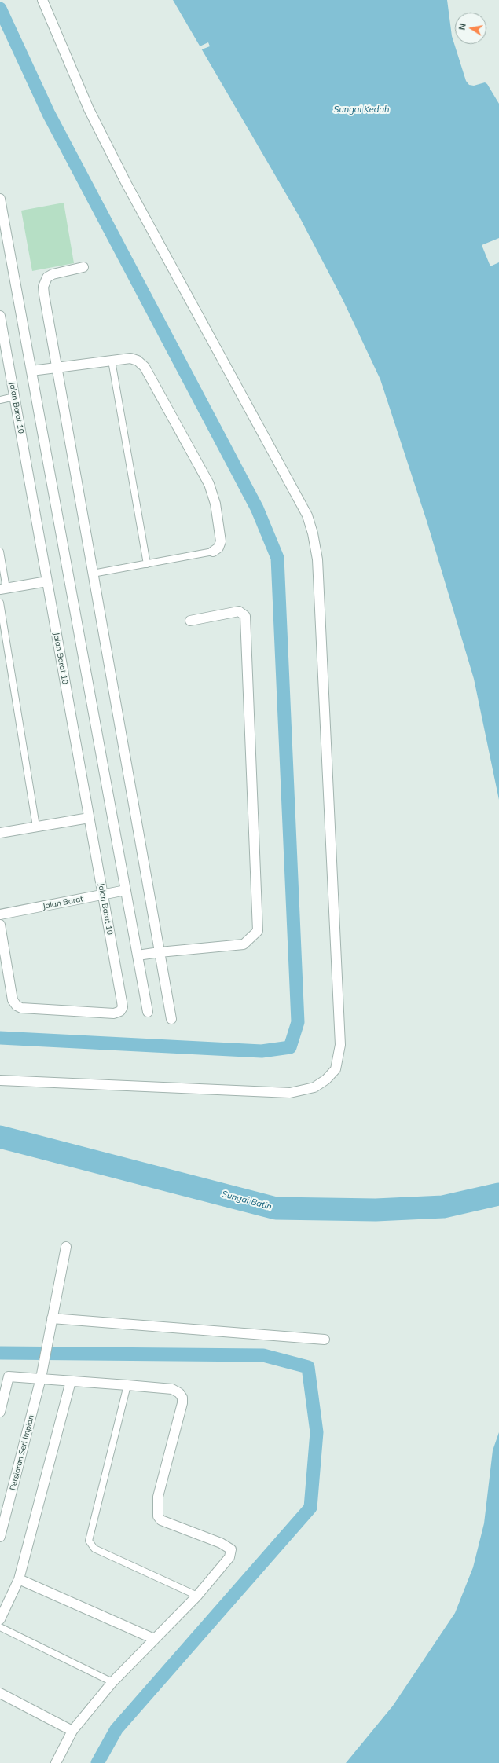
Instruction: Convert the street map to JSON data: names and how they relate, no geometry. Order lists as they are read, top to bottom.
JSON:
{
  "streets": {
    "street": ["Jalan Barat 10", "Jalan Barat", "Persiaran Seri Impian"]
  },
  "crossings": [
    ["Jalan Barat 10", "Jalan Barat"]
  ],
  "water": ["Sungai Kedah", "Sungai Batin"],
  "north": "left"
}
